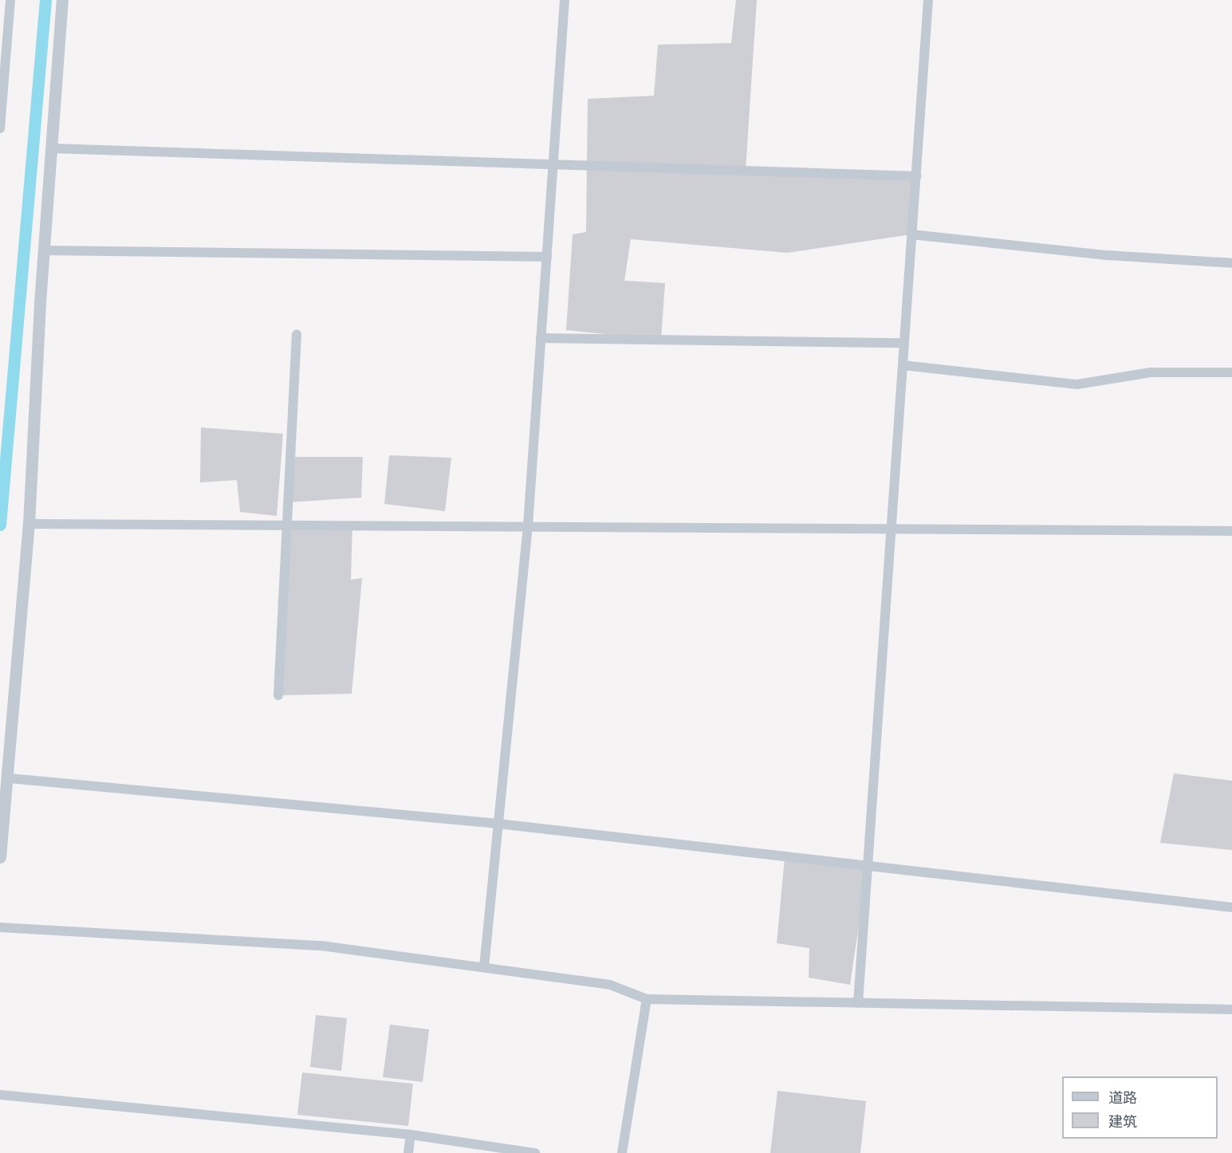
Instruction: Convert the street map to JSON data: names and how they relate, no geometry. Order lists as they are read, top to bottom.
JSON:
{
  "legend": ["道路", "建筑"]
}
